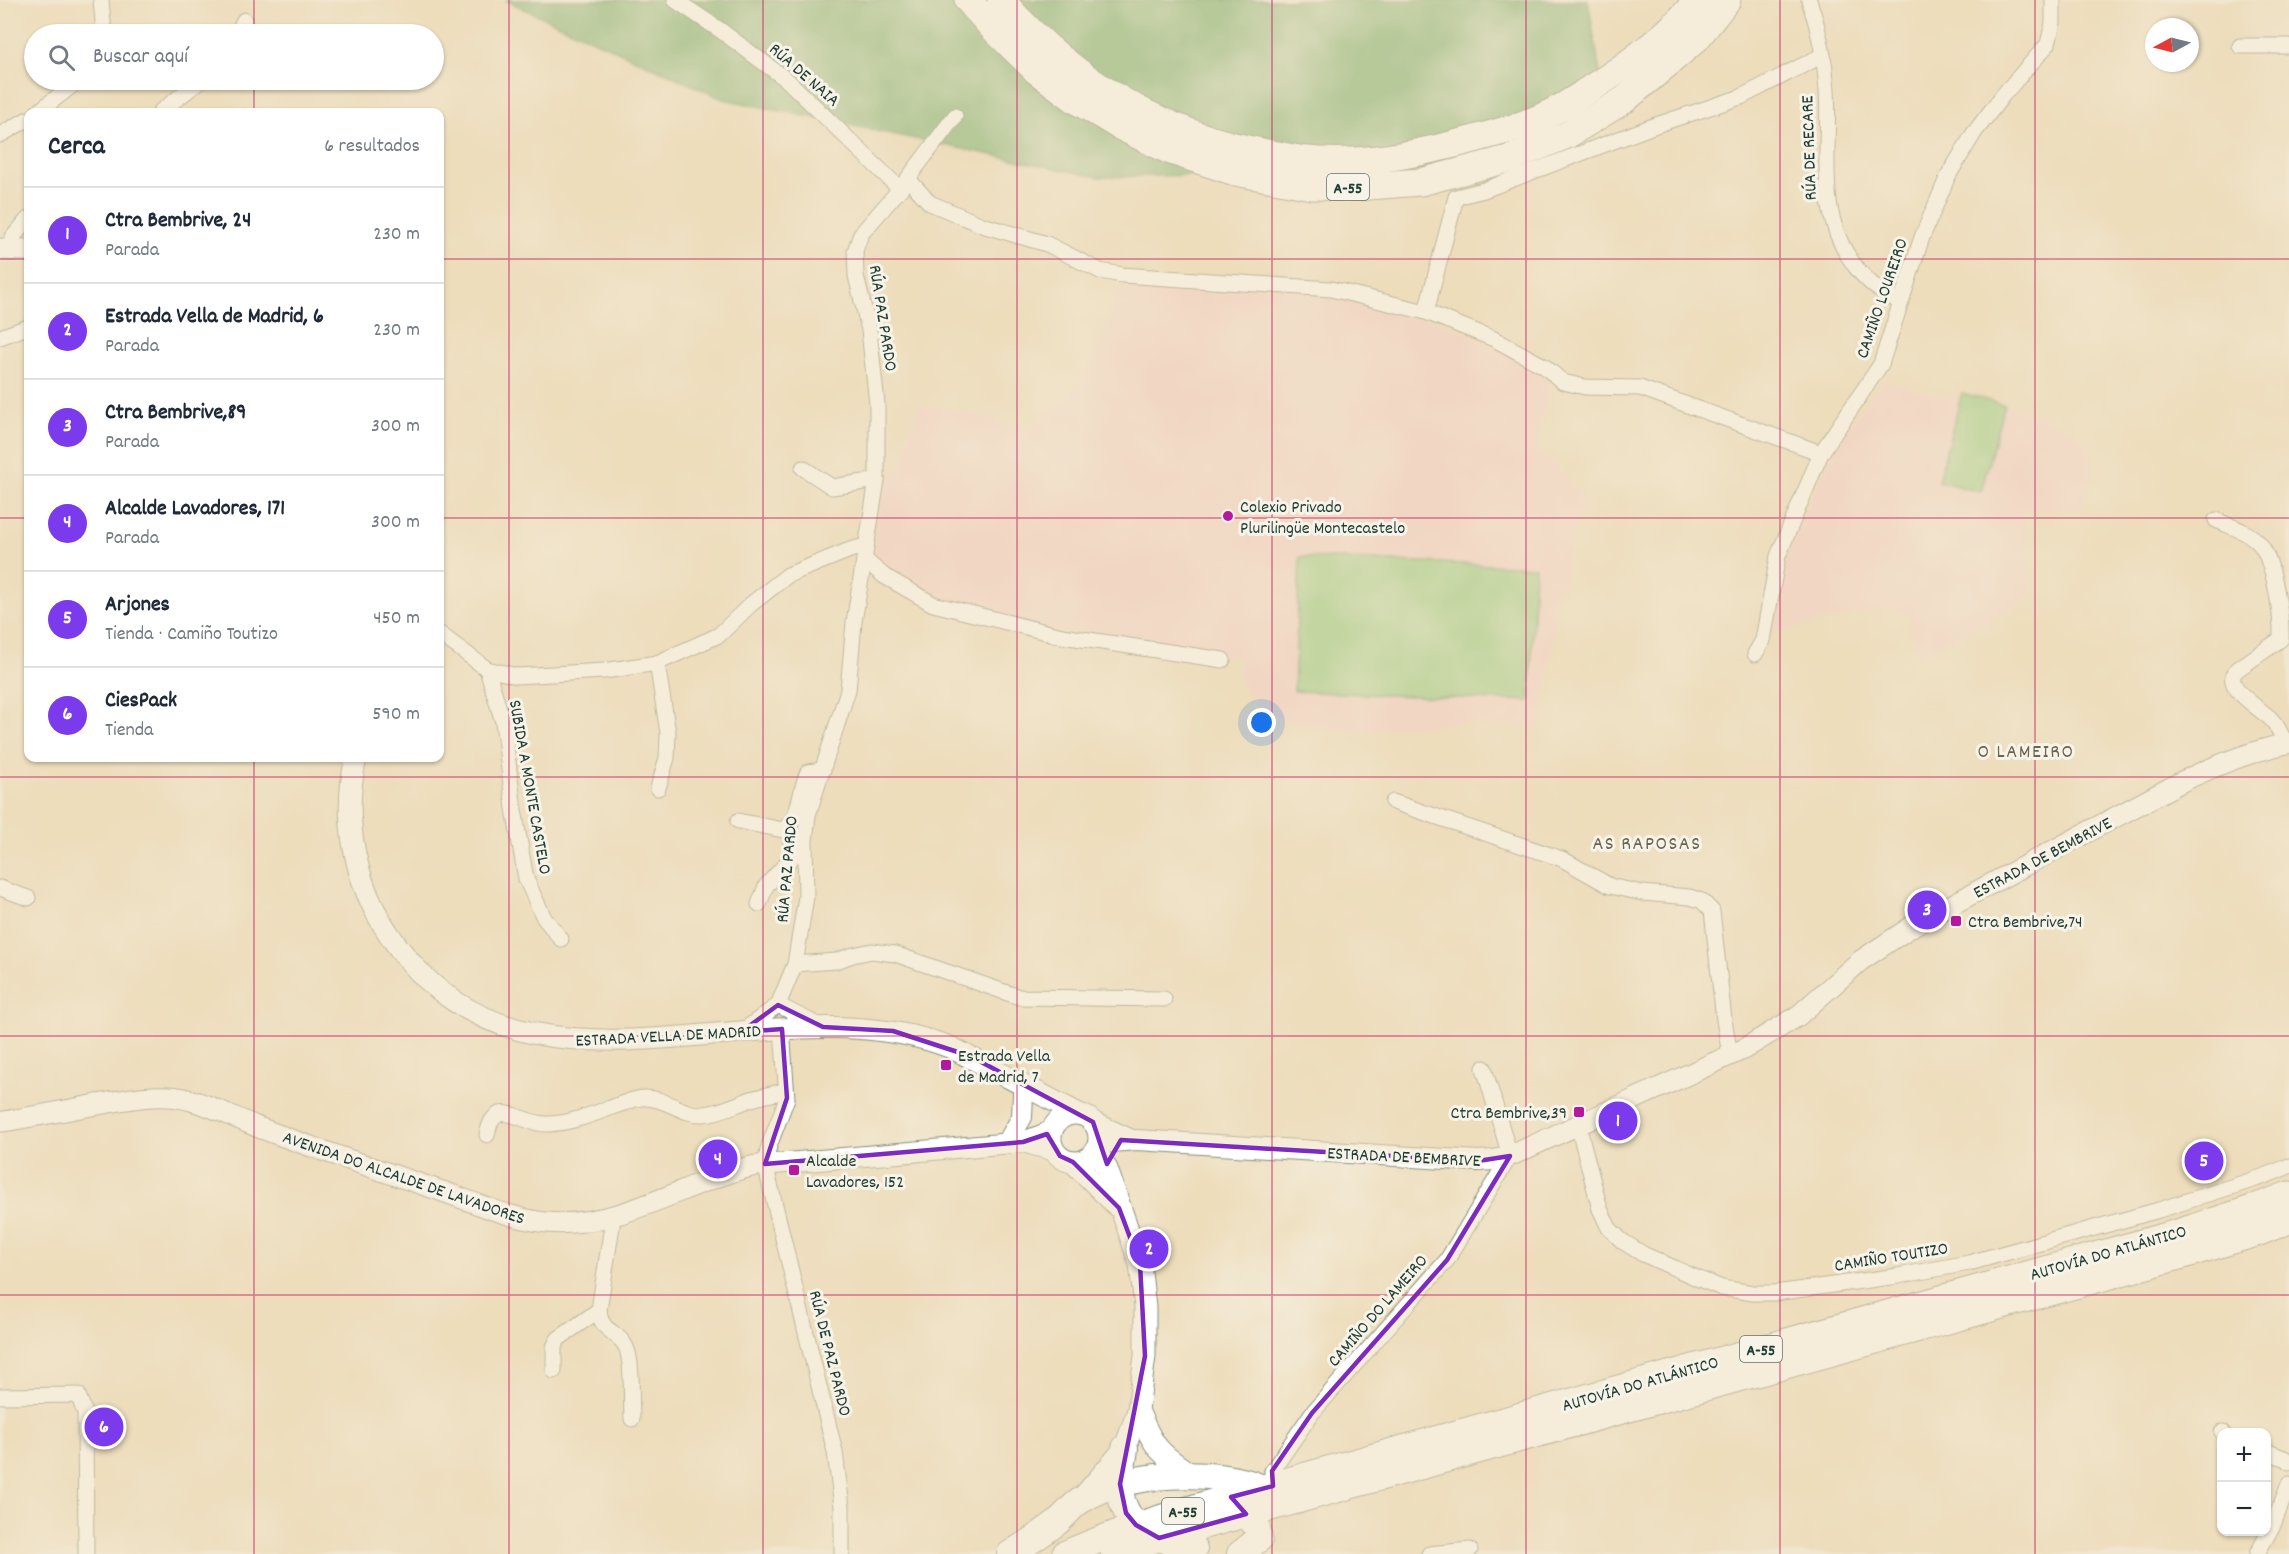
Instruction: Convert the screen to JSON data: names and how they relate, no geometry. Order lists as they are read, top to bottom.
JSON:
{
  "streets": {
    "highway": ["A-55", "AUTOVÍA DO ATLÁNTICO"],
    "main road": ["ESTRADA VELLA DE MADRID"],
    "street": [
      "RÚA DE NAIA",
      "RÚA DE RECARE",
      "CAMIÑO LOUREIRO",
      "RÚA PAZ PARDO",
      "SUBIDA A MONTE CASTELO",
      "ESTRADA DE BEMBRIVE",
      "AVENIDA DO ALCALDE DE LAVADORES",
      "CAMIÑO TOUTIZO",
      "CAMIÑO DO LAMEIRO",
      "RÚA DE PAZ PARDO"
    ]
  },
  "crossings": [
    ["RÚA DE NAIA", "CAMIÑO LOUREIRO"],
    ["RÚA DE NAIA", "RÚA PAZ PARDO"],
    ["RÚA DE RECARE", "CAMIÑO LOUREIRO"],
    ["A-55", "AUTOVÍA DO ATLÁNTICO"],
    ["RÚA PAZ PARDO", "SUBIDA A MONTE CASTELO"],
    ["ESTRADA DE BEMBRIVE", "CAMIÑO TOUTIZO"],
    ["ESTRADA DE BEMBRIVE", "CAMIÑO DO LAMEIRO"],
    ["ESTRADA VELLA DE MADRID", "AVENIDA DO ALCALDE DE LAVADORES"],
    ["AVENIDA DO ALCALDE DE LAVADORES", "RÚA DE PAZ PARDO"],
    ["AUTOVÍA DO ATLÁNTICO", "CAMIÑO DO LAMEIRO"]
  ],
  "districts": ["O LAMEIRO", "AS RAPOSAS"],
  "places": {
    "other": ["Colexio Privado Plurilingüe Montecastelo"],
    "transit": [
      "Ctra Bembrive,74",
      "Estrada Vella de Madrid, 7",
      "Ctra Bembrive,39",
      "Alcalde Lavadores, 152"
    ]
  },
  "north": "left",
  "page": {
    "search": "Buscar aquí",
    "heading": ["Cerca", "6 resultados"],
    "list": [
      {
        "mark": "1",
        "name": "Ctra Bembrive, 24",
        "note": "Parada",
        "value": "230 m"
      },
      {
        "mark": "2",
        "name": "Estrada Vella de Madrid, 6",
        "note": "Parada",
        "value": "230 m"
      },
      {
        "mark": "3",
        "name": "Ctra Bembrive,89",
        "note": "Parada",
        "value": "300 m"
      },
      {
        "mark": "4",
        "name": "Alcalde Lavadores, 171",
        "note": "Parada",
        "value": "300 m"
      },
      {
        "mark": "5",
        "name": "Arjones",
        "note": "Tienda · Camiño Toutizo",
        "value": "450 m"
      },
      {
        "mark": "6",
        "name": "CiesPack",
        "note": "Tienda",
        "value": "590 m"
      }
    ],
    "pins": [
      "3",
      "1",
      "4",
      "5",
      "2",
      "6"
    ],
    "map_buttons": ["+", "−"]
  }
}
